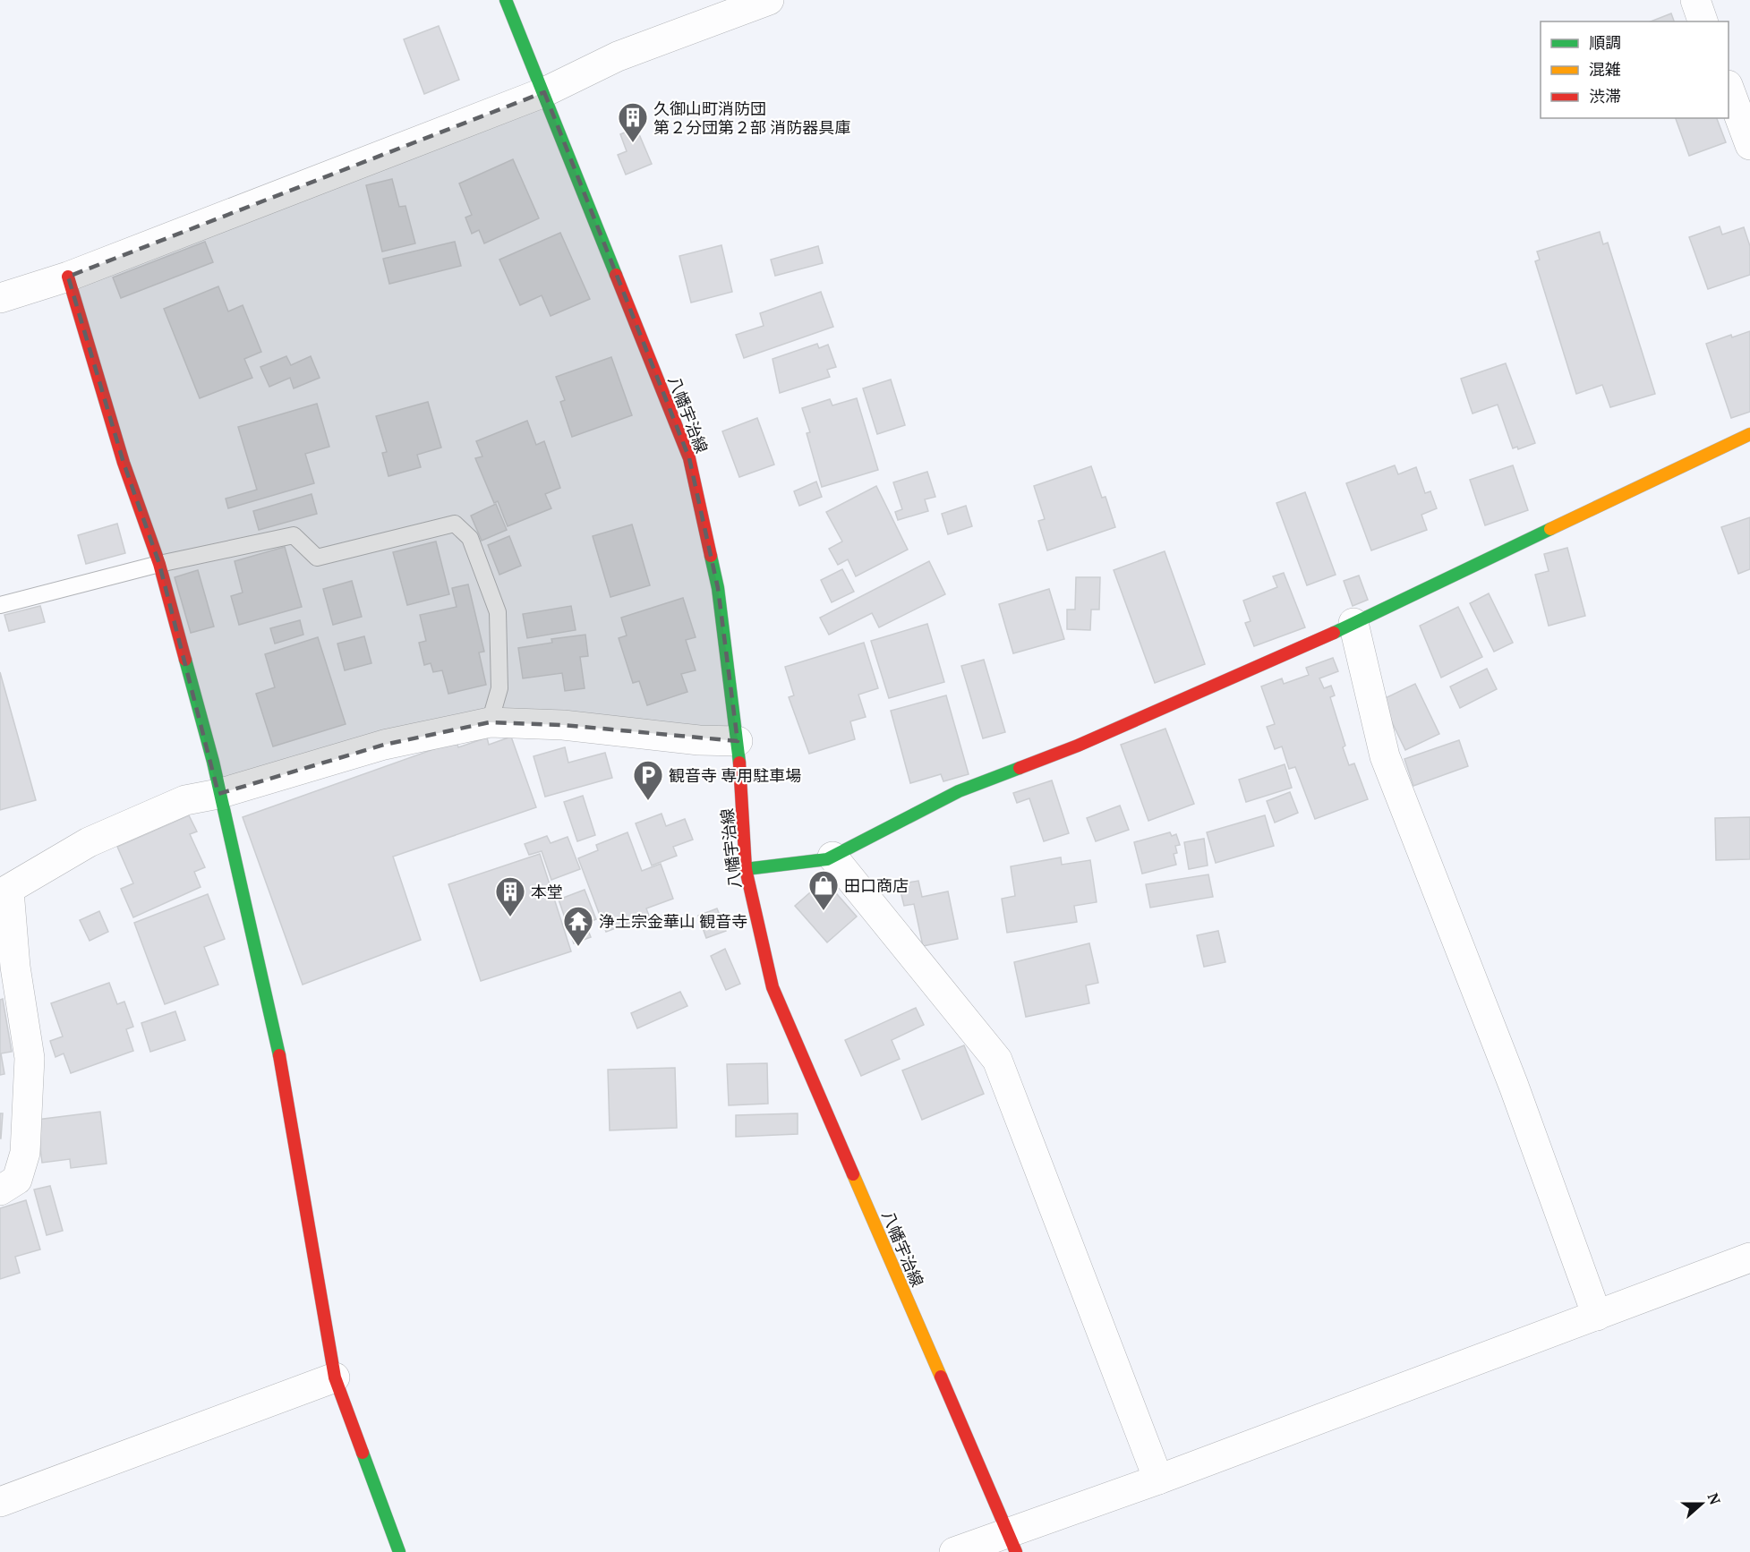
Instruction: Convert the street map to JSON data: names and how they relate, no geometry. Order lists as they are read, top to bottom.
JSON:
{
  "streets": {
    "street": ["八幡宇治線"]
  },
  "places": {
    "building": ["久御山町消防団 第２分団第２部 消防器具庫", "本堂"],
    "parking": ["観音寺 専用駐車場"],
    "shop": ["田口商店"],
    "temple": ["浄土宗金華山 観音寺"]
  },
  "legend": ["順調", "混雑", "渋滞"],
  "north": "right"
}
